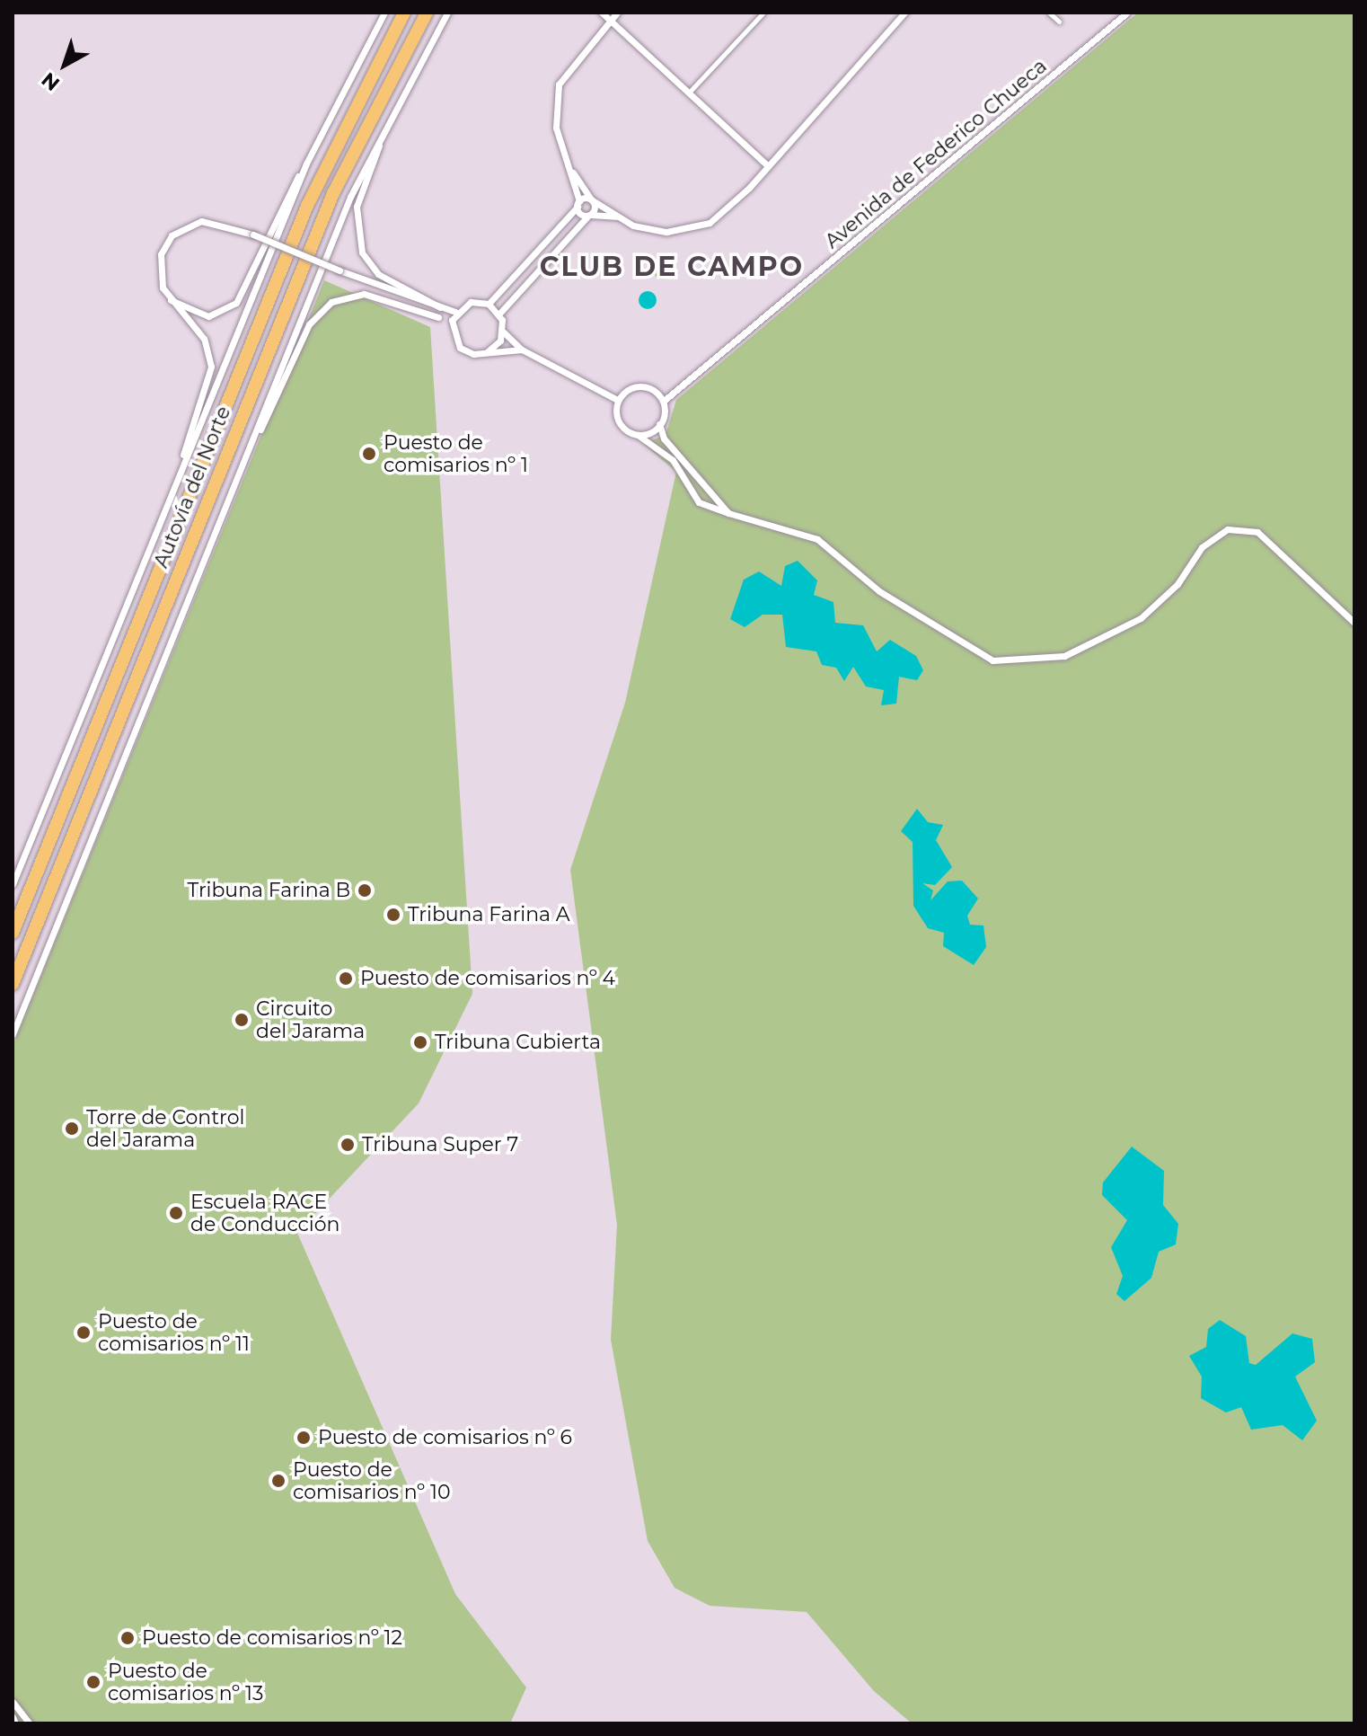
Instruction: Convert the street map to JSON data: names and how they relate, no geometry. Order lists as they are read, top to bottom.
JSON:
{
  "streets": {
    "highway": ["Autovía del Norte"],
    "street": ["Avenida de Federico Chueca"]
  },
  "districts": ["CLUB DE CAMPO"],
  "places": [
    "Puesto de comisarios nº 1",
    "Tribuna Farina B",
    "Tribuna Farina A",
    "Puesto de comisarios nº 4",
    "Circuito del Jarama",
    "Tribuna Cubierta",
    "Torre de Control del Jarama",
    "Tribuna Super 7",
    "Escuela RACE de Conducción",
    "Puesto de comisarios nº 11",
    "Puesto de comisarios nº 6",
    "Puesto de comisarios nº 10",
    "Puesto de comisarios nº 12",
    "Puesto de comisarios nº 13"
  ],
  "north": "bottom left"
}
